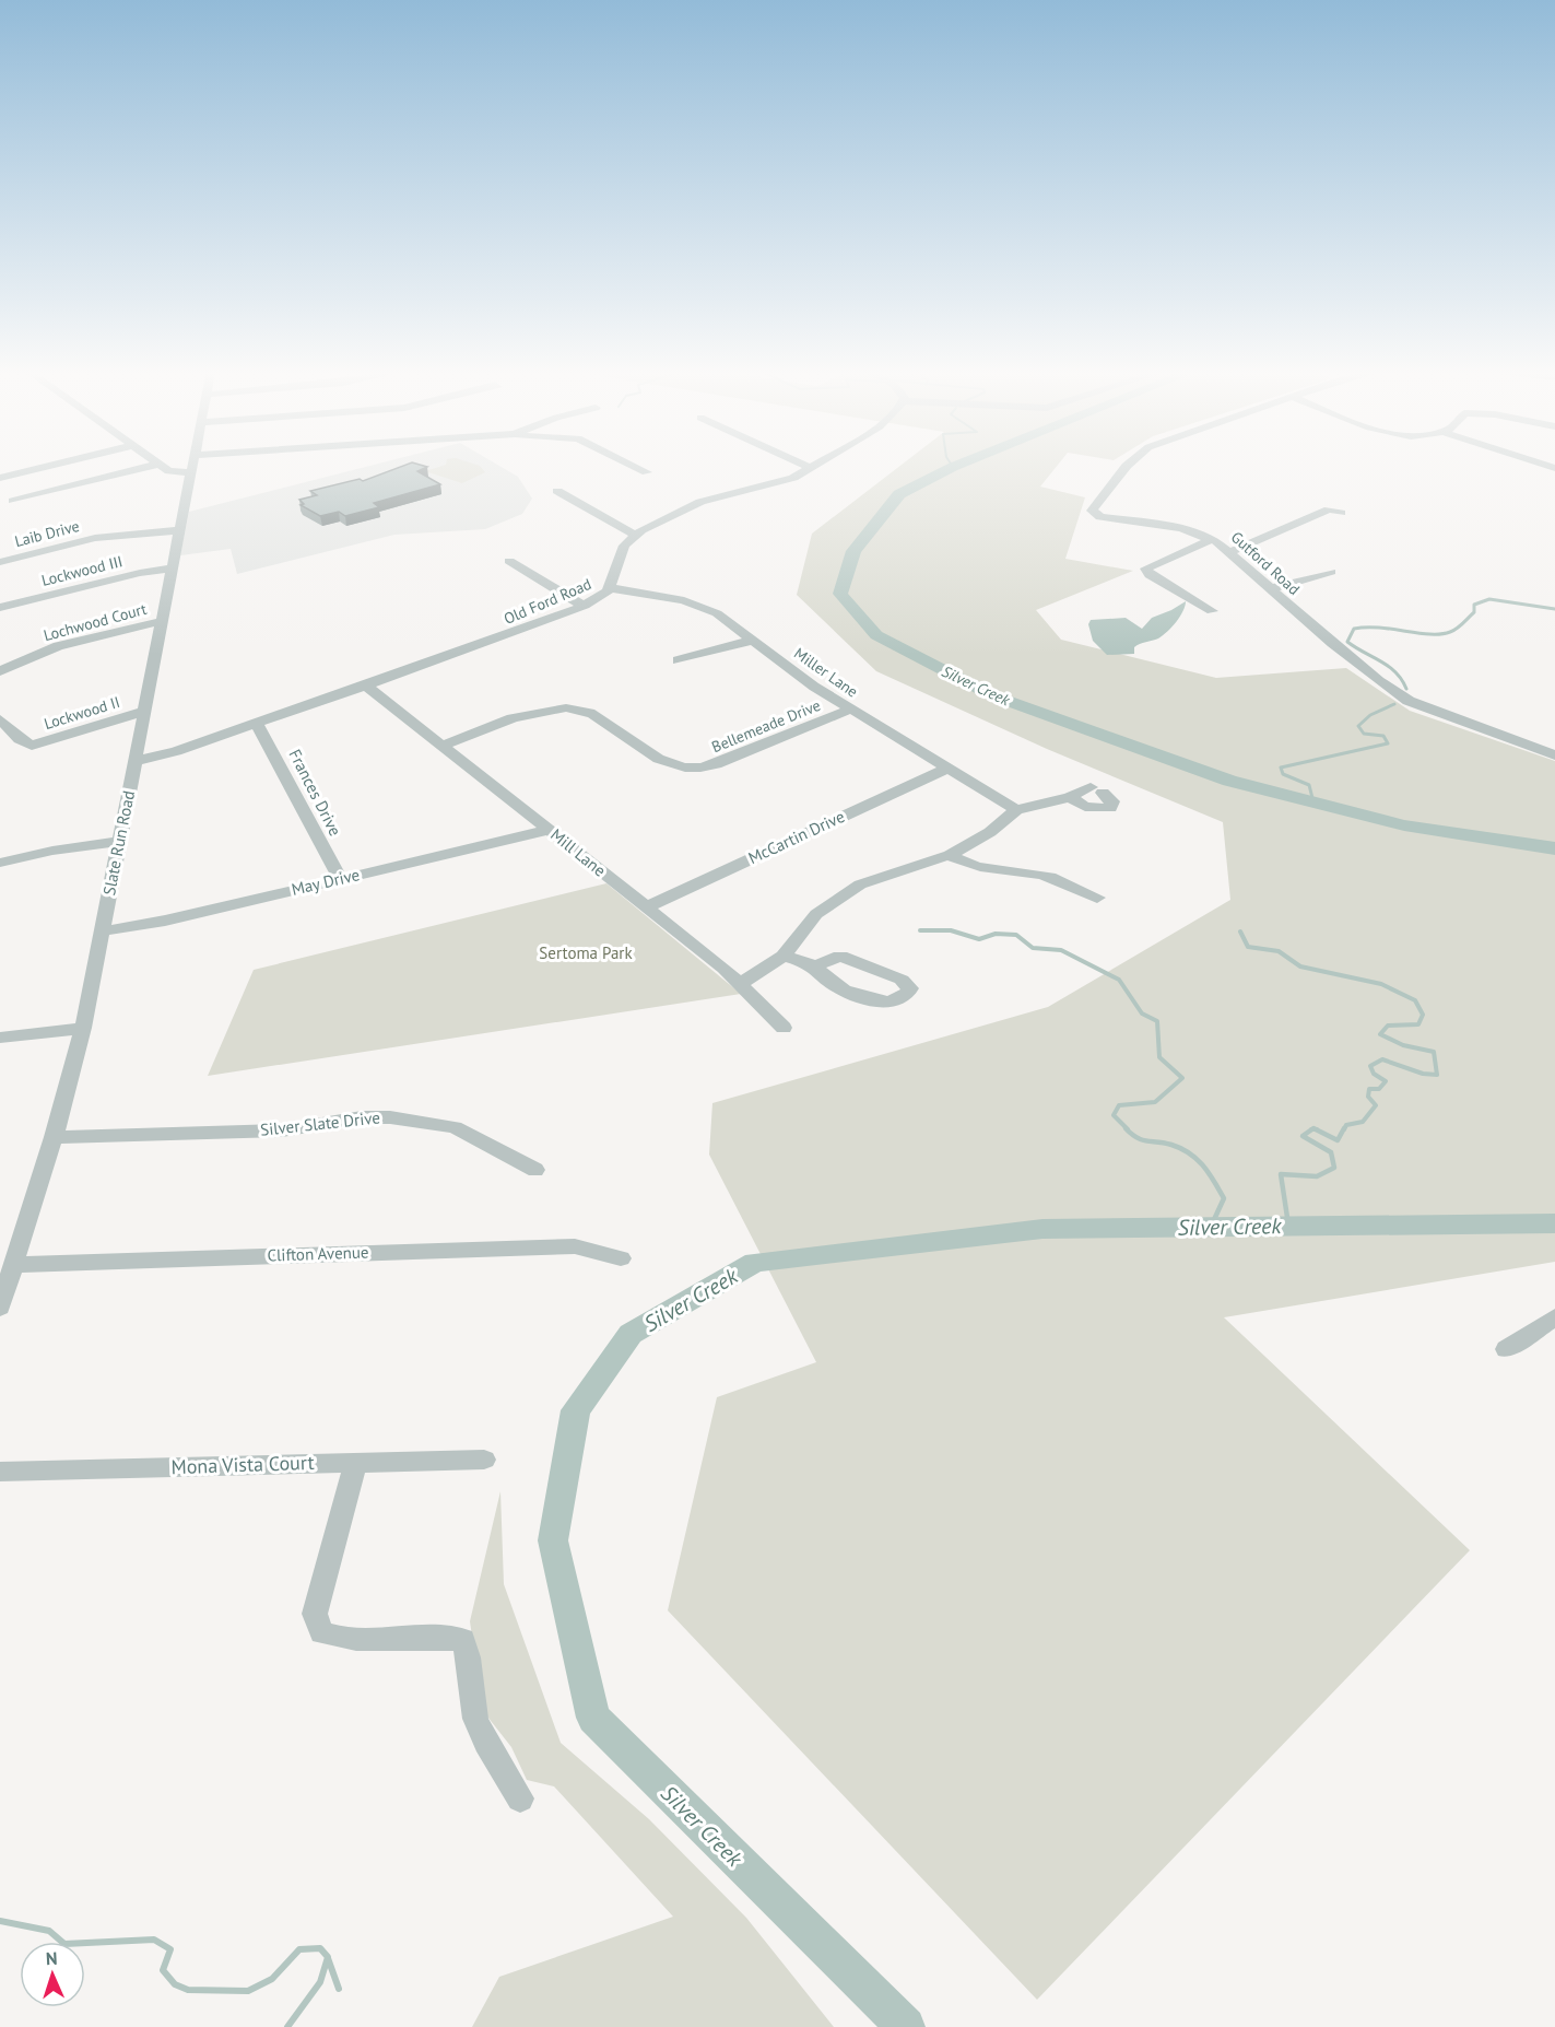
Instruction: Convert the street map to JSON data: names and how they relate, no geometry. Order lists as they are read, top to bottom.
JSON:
{
  "streets": {
    "street": [
      "Laib Drive",
      "Gutford Road",
      "Lockwood III",
      "Old Ford Road",
      "Lochwood Court",
      "Miller Lane",
      "Lockwood II",
      "Bellemeade Drive",
      "Frances Drive",
      "McCartin Drive",
      "Slate Run Road",
      "Mill Lane",
      "May Drive",
      "Silver Slate Drive",
      "Clifton Avenue",
      "Mona Vista Court"
    ]
  },
  "crossings": [
    ["Laib Drive", "Slate Run Road"],
    ["Lockwood III", "Slate Run Road"],
    ["Old Ford Road", "Miller Lane"],
    ["Old Ford Road", "Frances Drive"],
    ["Old Ford Road", "Slate Run Road"],
    ["Old Ford Road", "Mill Lane"],
    ["Lochwood Court", "Slate Run Road"],
    ["Miller Lane", "Bellemeade Drive"],
    ["Miller Lane", "McCartin Drive"],
    ["Lockwood II", "Slate Run Road"],
    ["Bellemeade Drive", "Mill Lane"],
    ["Frances Drive", "May Drive"],
    ["McCartin Drive", "Mill Lane"],
    ["Slate Run Road", "May Drive"],
    ["Slate Run Road", "Silver Slate Drive"],
    ["Slate Run Road", "Clifton Avenue"],
    ["Mill Lane", "May Drive"]
  ],
  "water": ["Silver Creek"],
  "parks": ["Sertoma Park"],
  "north": "top"
}
